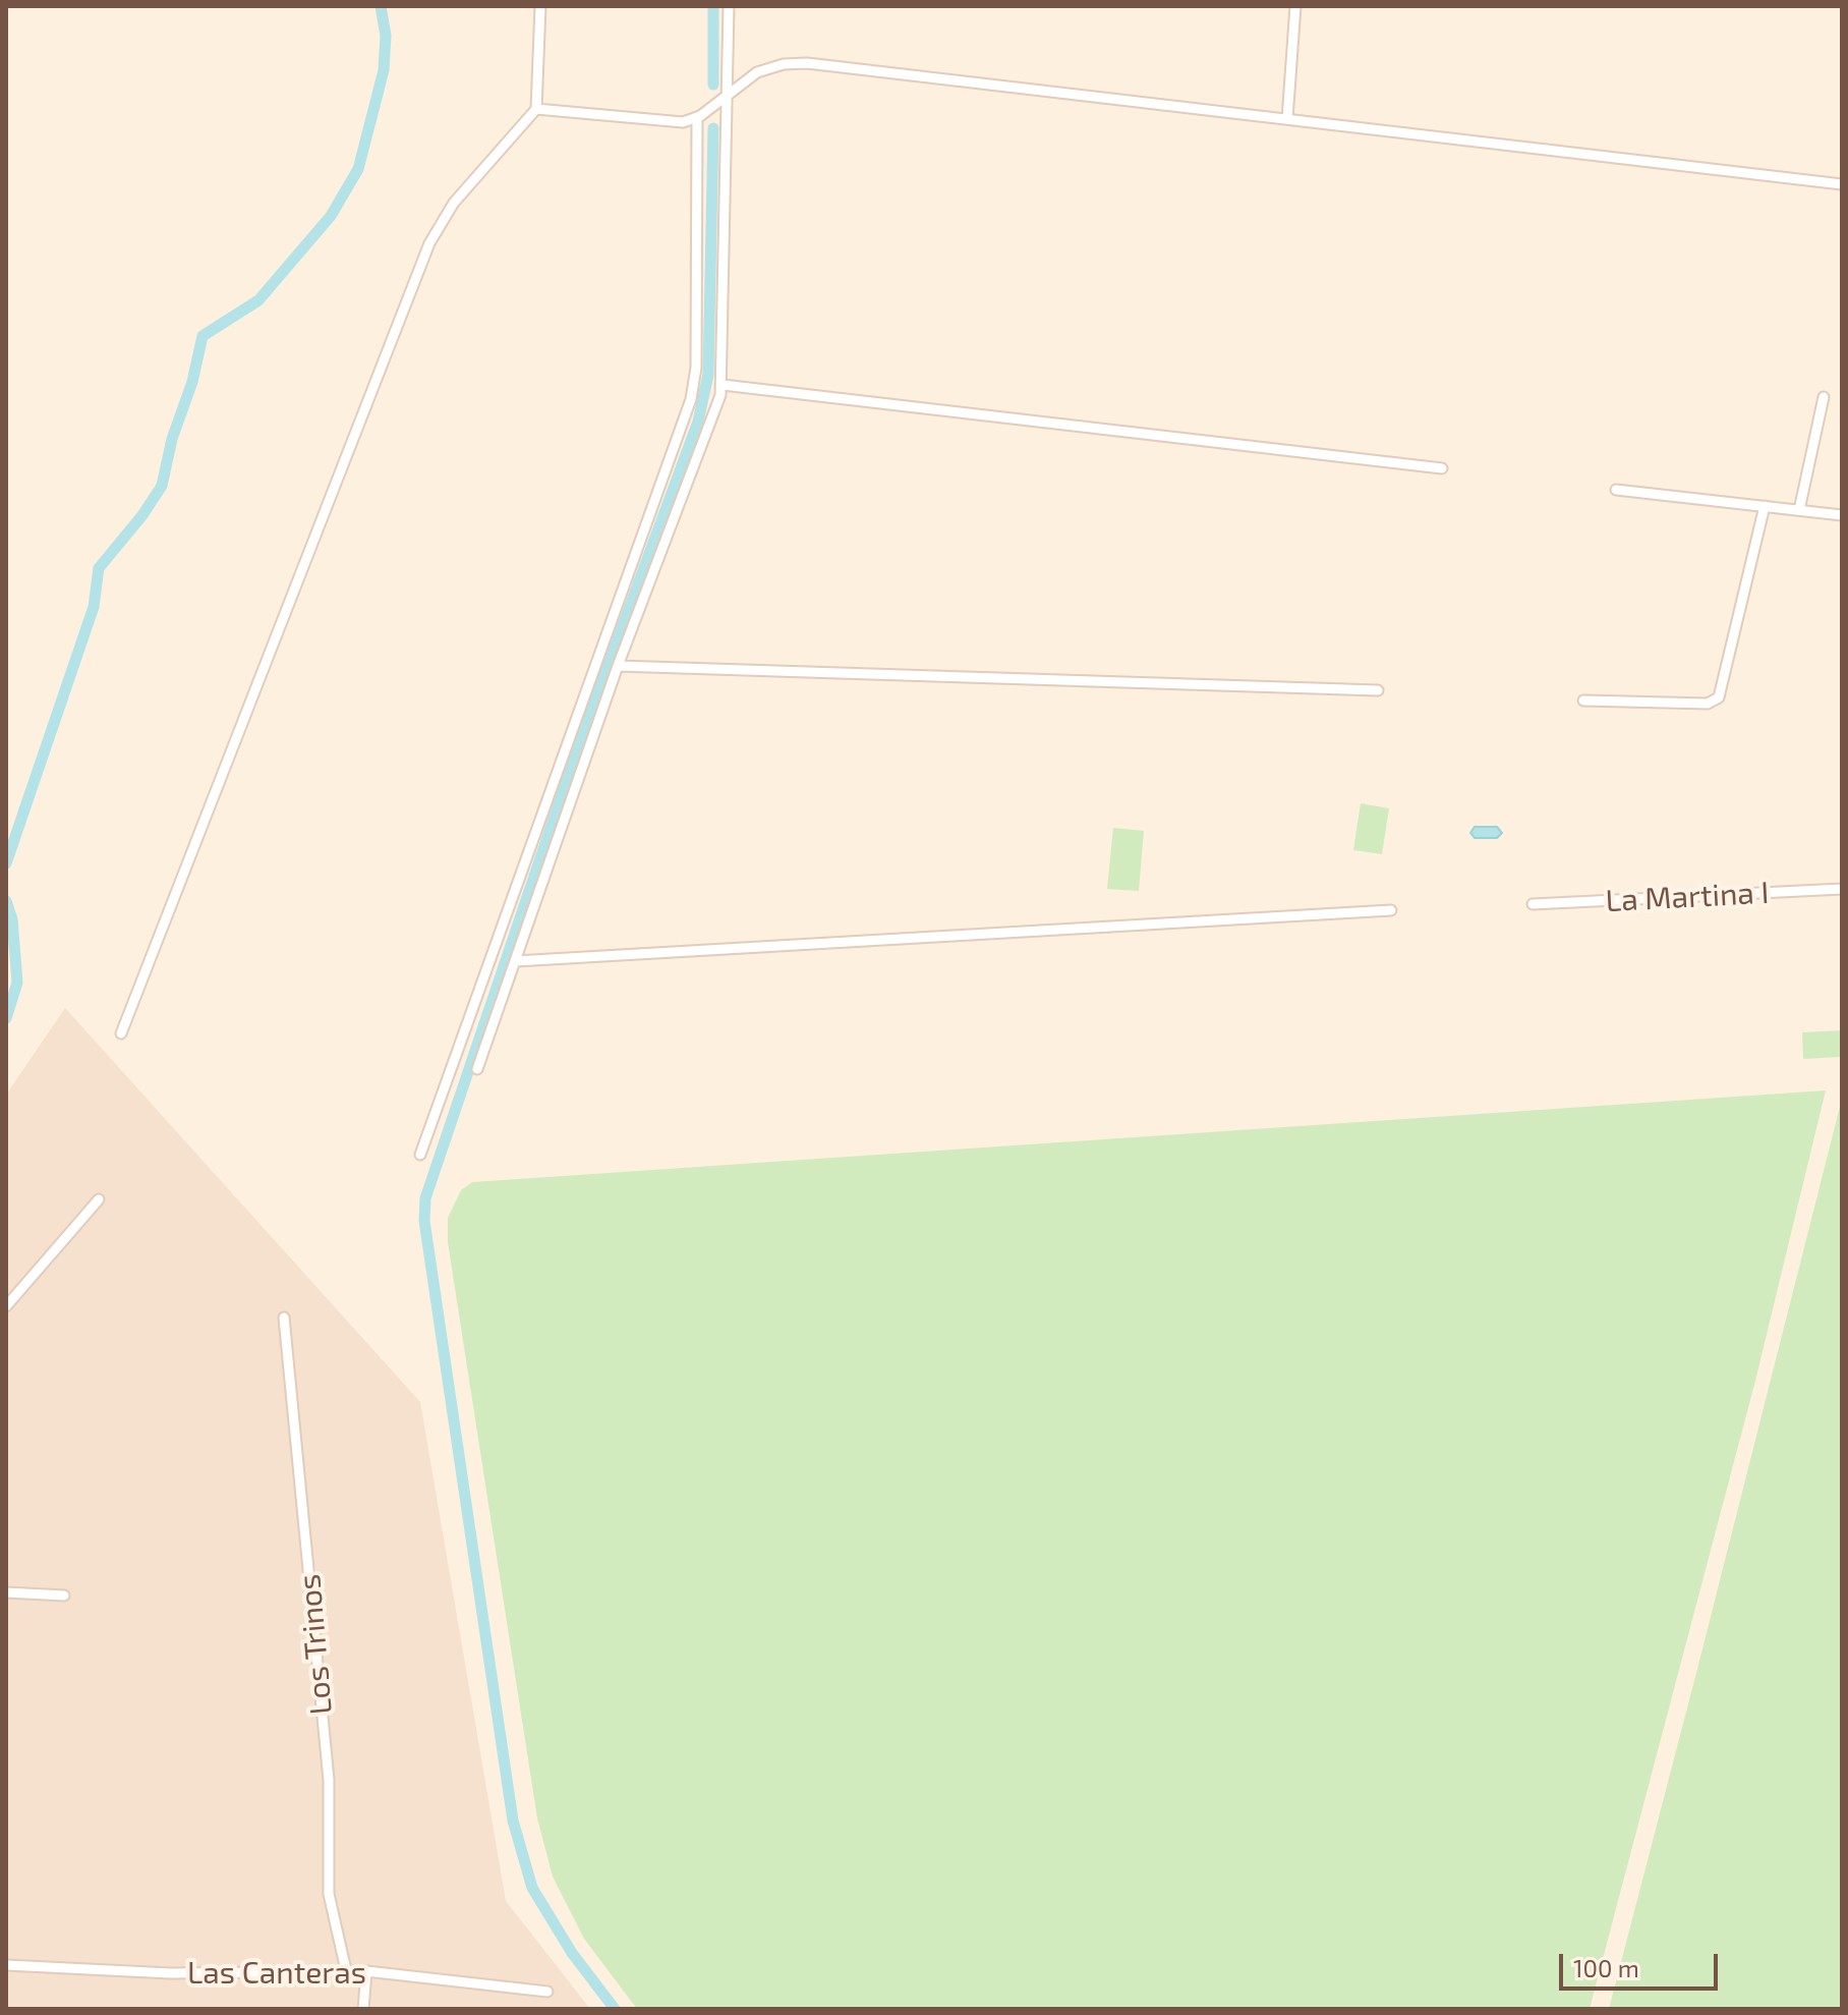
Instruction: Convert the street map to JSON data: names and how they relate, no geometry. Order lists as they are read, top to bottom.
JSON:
{
  "streets": {
    "street": ["La Martina I", "Los Trinos", "Las Canteras"]
  },
  "crossings": [
    ["Los Trinos", "Las Canteras"]
  ],
  "scale_bar": "100 m"
}
